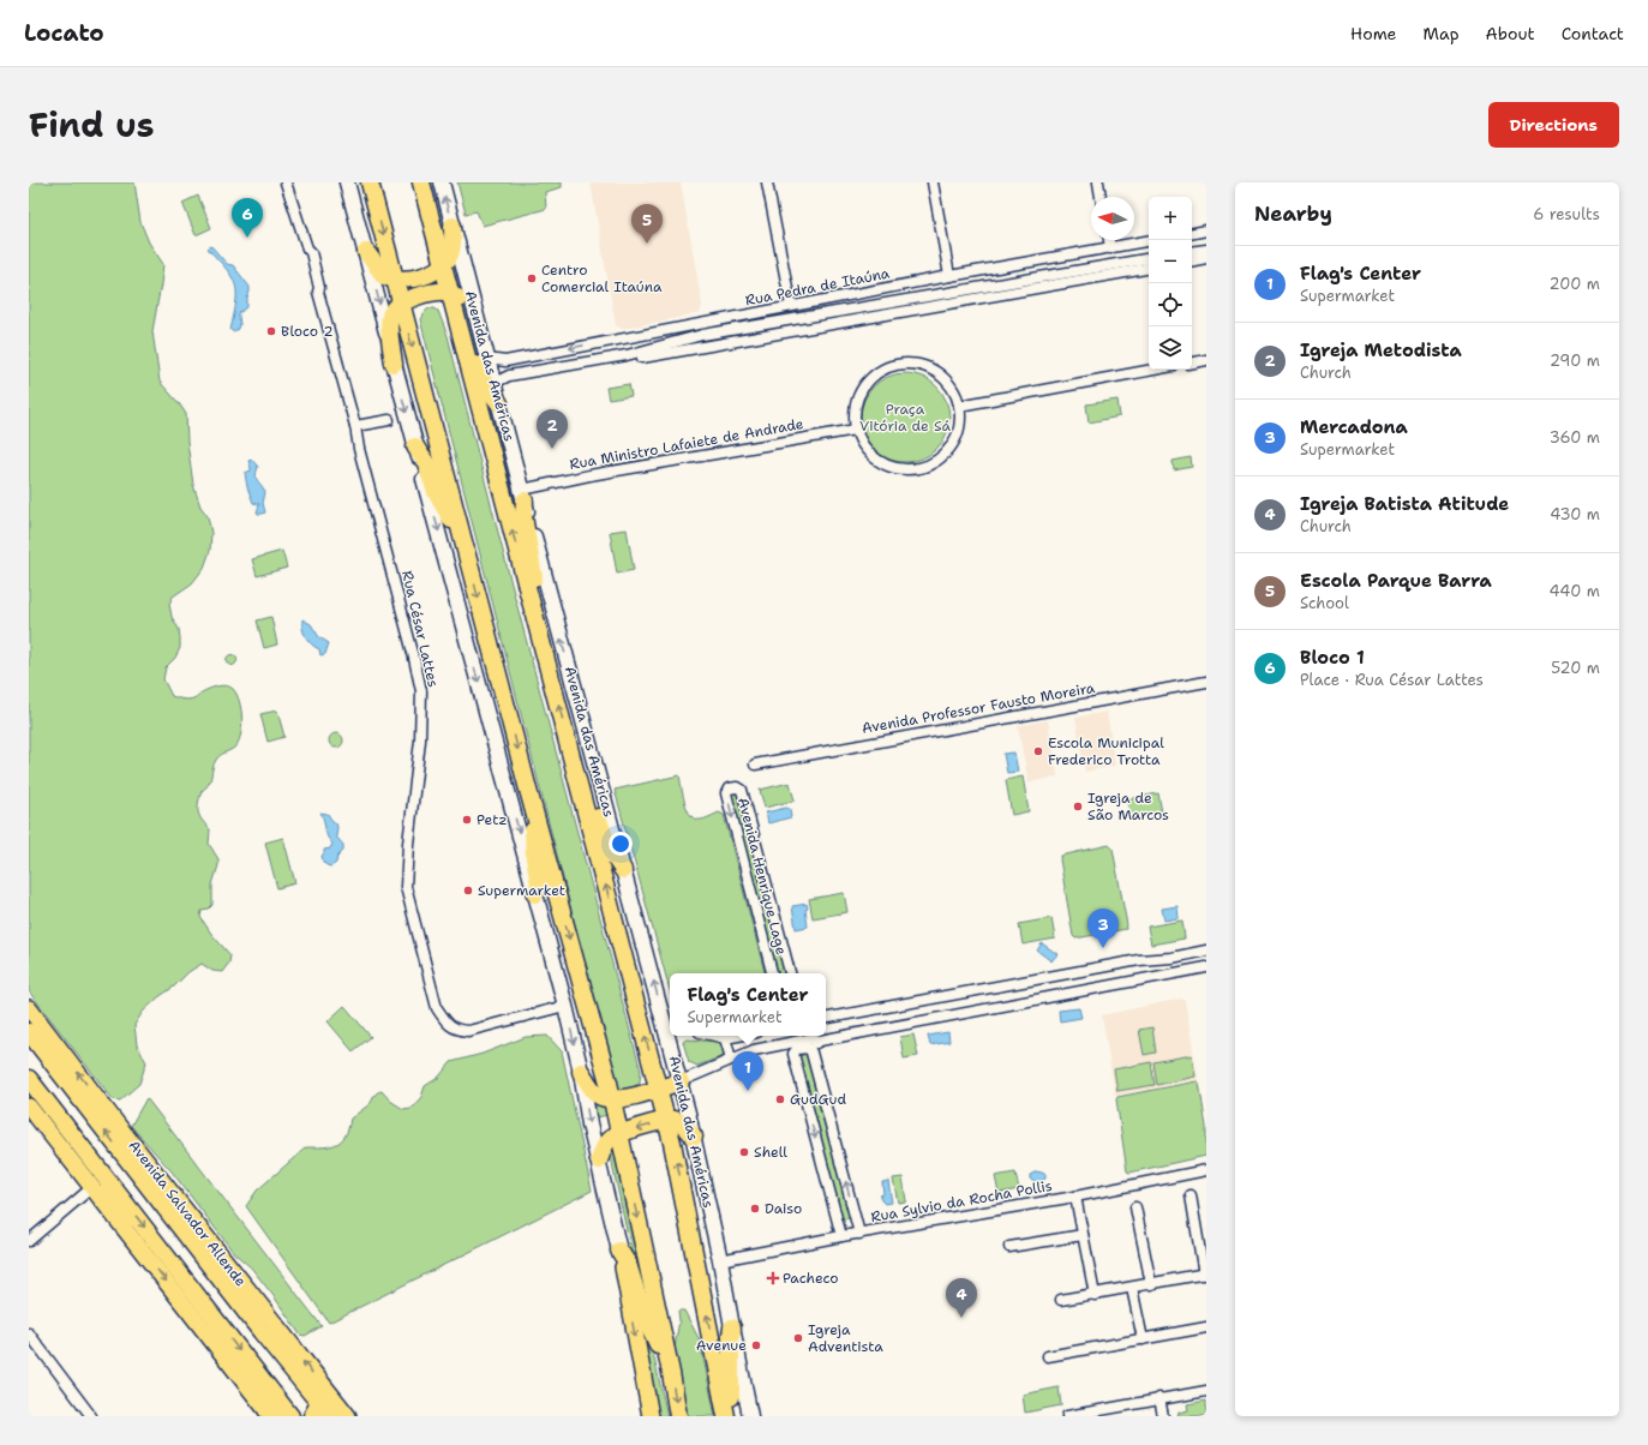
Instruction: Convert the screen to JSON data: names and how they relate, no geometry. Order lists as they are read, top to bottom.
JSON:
{
  "streets": {
    "highway": ["Avenida das Américas", "Avenida Salvador Allende"],
    "street": [
      "Rua Pedra de Itaúna",
      "Rua Ministro Lafaiete de Andrade",
      "Rua César Lattes",
      "Avenida Professor Fausto Moreira",
      "Avenida Henrique Lage",
      "Rua Sylvio da Rocha Pollis"
    ]
  },
  "crossings": [
    ["Rua Pedra de Itaúna", "Avenida das Américas"],
    ["Avenida das Américas", "Rua Ministro Lafaiete de Andrade"],
    ["Avenida das Américas", "Rua Sylvio da Rocha Pollis"]
  ],
  "parks": ["Praça Vitória de Sá"],
  "places": {
    "other": [
      "Centro Comercial Itaúna",
      "Bloco 2",
      "Escola Municipal Frederico Trotta",
      "Igreja de São Marcos",
      "Petz",
      "Supermarket",
      "GudGud",
      "Shell",
      "Daiso",
      "Igreja Adventista",
      "Avenue"
    ],
    "health": ["Pacheco"]
  },
  "north": "left",
  "page": {
    "header": "Locato",
    "nav": [
      "Home",
      "Map",
      "About",
      "Contact"
    ],
    "title": "Find us",
    "buttons": "Directions",
    "heading": ["Nearby", "6 results"],
    "map_buttons": ["+", "−"],
    "pins": [
      "6",
      "5",
      "2",
      "3",
      "1",
      "4"
    ],
    "list": [
      {
        "mark": "1",
        "name": "Flag's Center",
        "note": "Supermarket",
        "value": "200 m"
      },
      {
        "mark": "2",
        "name": "Igreja Metodista",
        "note": "Church",
        "value": "290 m"
      },
      {
        "mark": "3",
        "name": "Mercadona",
        "note": "Supermarket",
        "value": "360 m"
      },
      {
        "mark": "4",
        "name": "Igreja Batista Atitude",
        "note": "Church",
        "value": "430 m"
      },
      {
        "mark": "5",
        "name": "Escola Parque Barra",
        "note": "School",
        "value": "440 m"
      },
      {
        "mark": "6",
        "name": "Bloco 1",
        "note": "Place · Rua César Lattes",
        "value": "520 m"
      }
    ],
    "popup": ["Flag's Center", "Supermarket"]
  }
}
